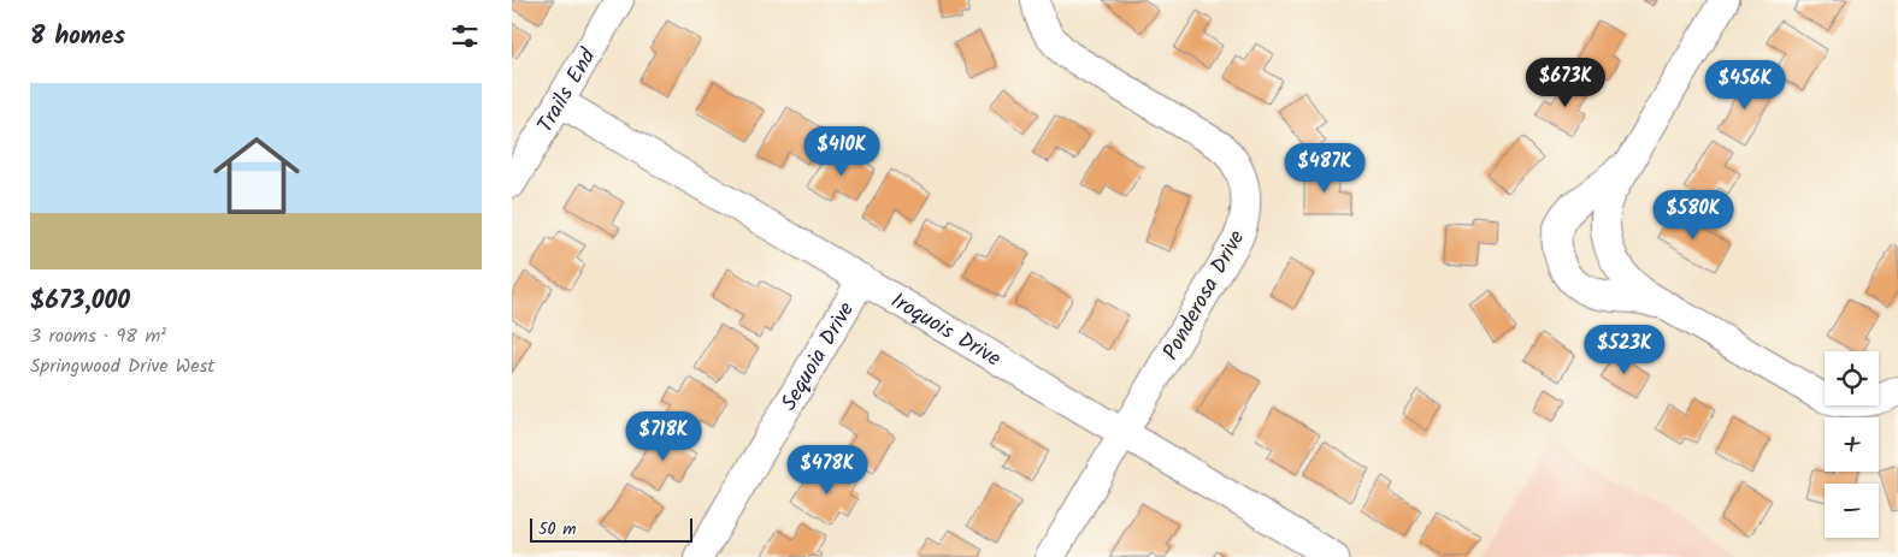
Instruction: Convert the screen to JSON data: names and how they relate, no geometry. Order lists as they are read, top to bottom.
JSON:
{
  "streets": {
    "street": [
      "Trails End",
      "Ponderosa Drive",
      "Iroquois Drive",
      "Sequoia Drive"
    ]
  },
  "crossings": [
    ["Trails End", "Iroquois Drive"],
    ["Ponderosa Drive", "Iroquois Drive"],
    ["Iroquois Drive", "Sequoia Drive"]
  ],
  "scale_bar": "50 m",
  "page": {
    "heading": "8 homes",
    "price": [
      "$673K",
      "$456K",
      "$410K",
      "$487K",
      "$580K",
      "$523K",
      "$718K",
      "$478K"
    ],
    "list": [
      {
        "name": "$673,000",
        "note": "3 rooms · 98 m² · Springwood Drive West"
      }
    ],
    "map_buttons": ["+", "−"],
    "scale": "50 m"
  }
}
